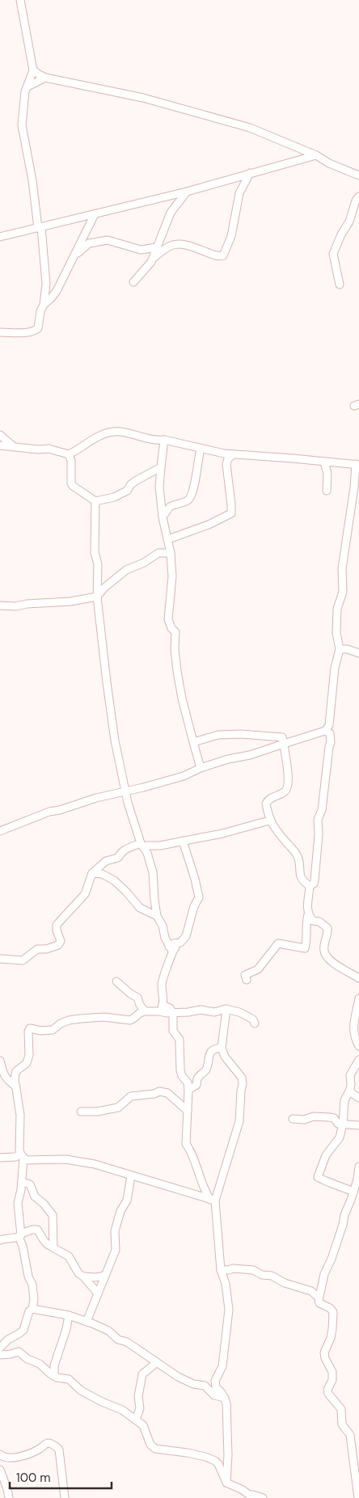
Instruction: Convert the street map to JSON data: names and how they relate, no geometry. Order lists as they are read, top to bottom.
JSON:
{
  "scale_bar": "100 m"
}
